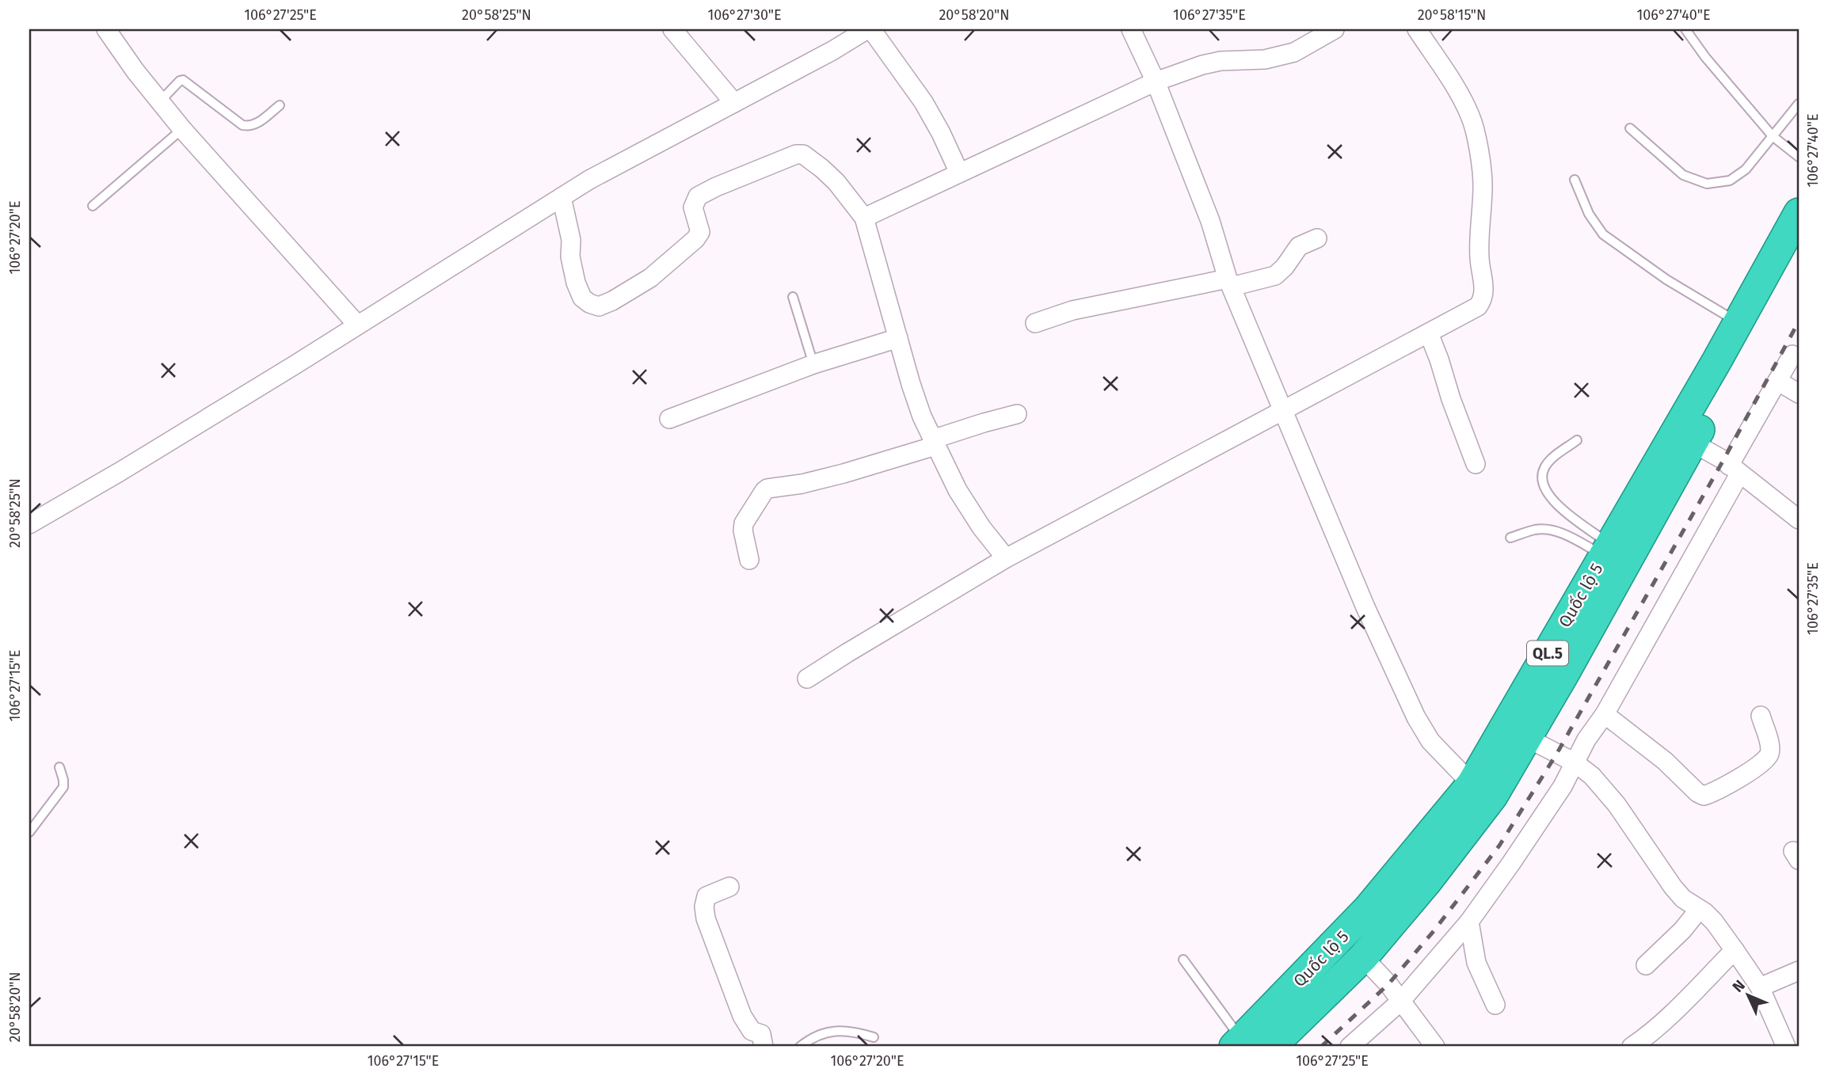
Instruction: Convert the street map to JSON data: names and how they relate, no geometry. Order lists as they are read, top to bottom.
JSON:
{
  "streets": {
    "highway": ["Quốc lộ 5", "QL.5"]
  },
  "north": "top left",
  "coordinates": [
    "106°27'25\"E",
    "20°58'25\"N",
    "106°27'30\"E",
    "20°58'20\"N",
    "106°27'35\"E",
    "20°58'15\"N",
    "106°27'40\"E",
    "106°27'20\"E",
    "106°27'15\"E"
  ]
}
